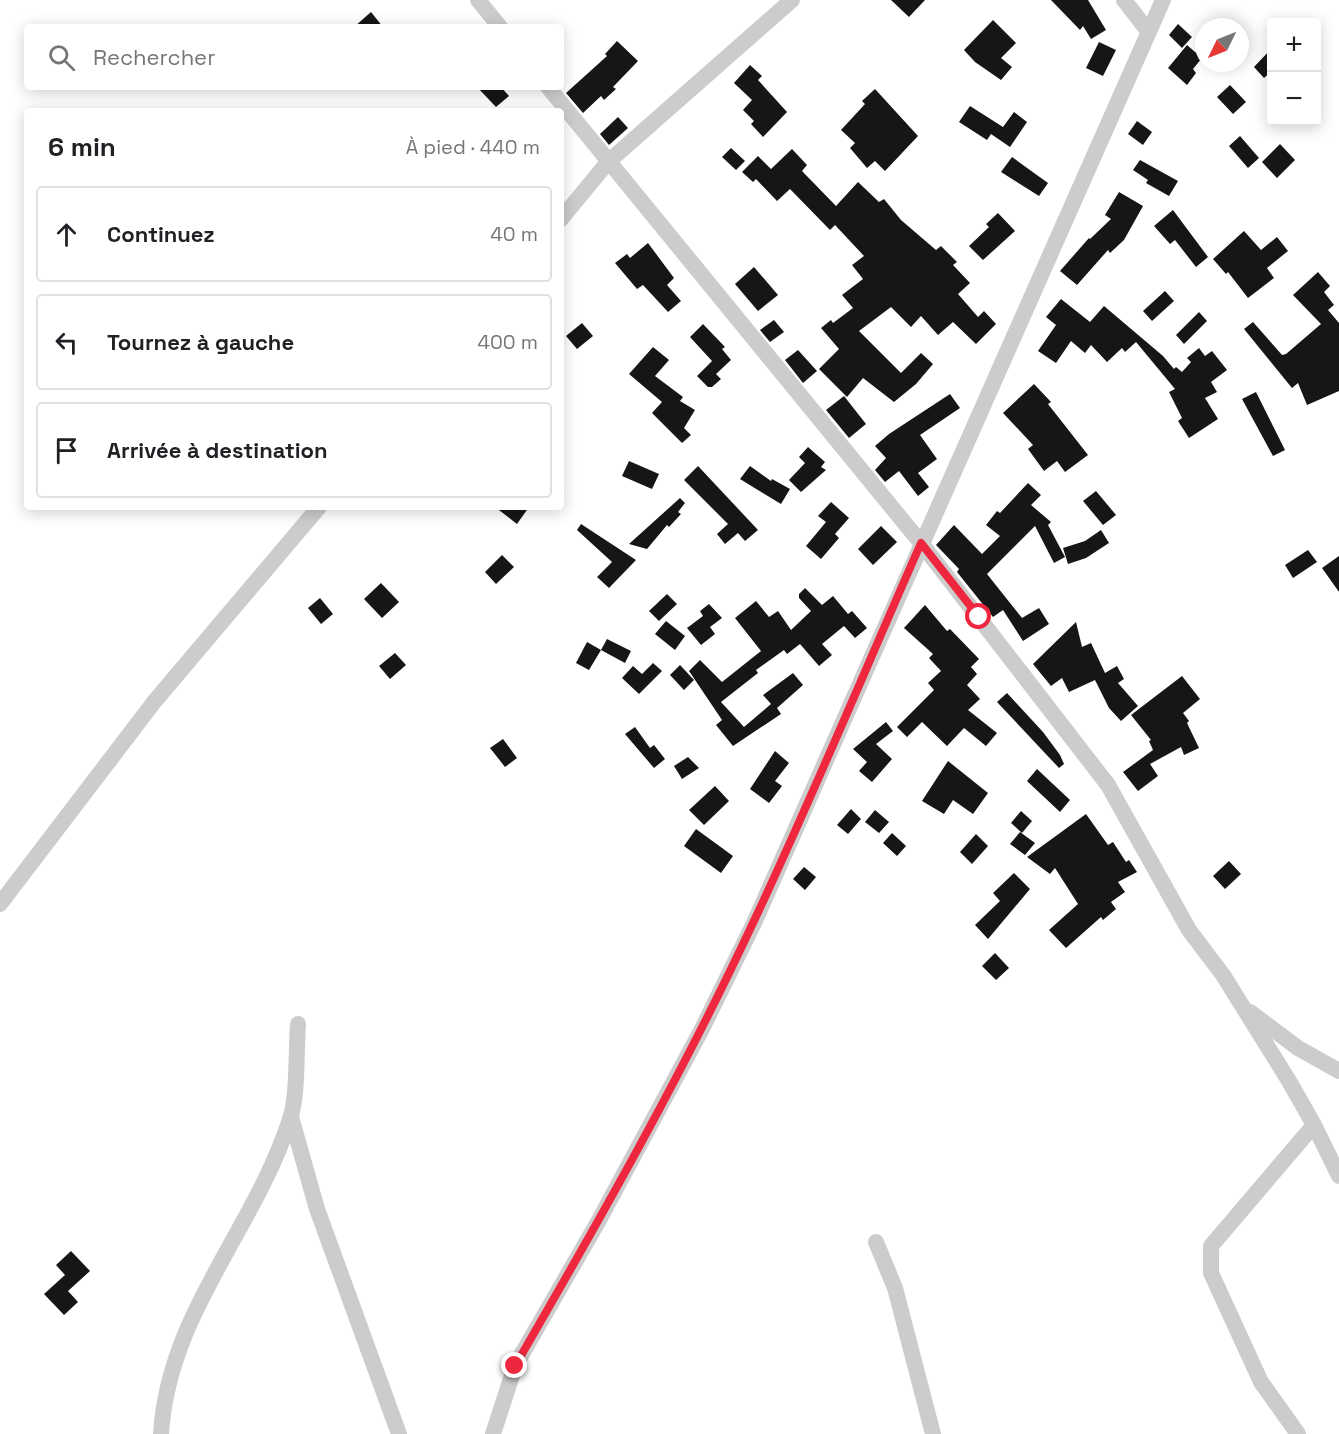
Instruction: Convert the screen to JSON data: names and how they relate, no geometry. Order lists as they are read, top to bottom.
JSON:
{
  "north": "bottom left",
  "page": {
    "map_buttons": ["+", "−"],
    "search": "Rechercher",
    "heading": ["6 min", "À pied · 440 m"],
    "list": [
      ["Continuez", "40 m"],
      ["Tournez à gauche", "400 m"],
      "Arrivée à destination"
    ]
  }
}
